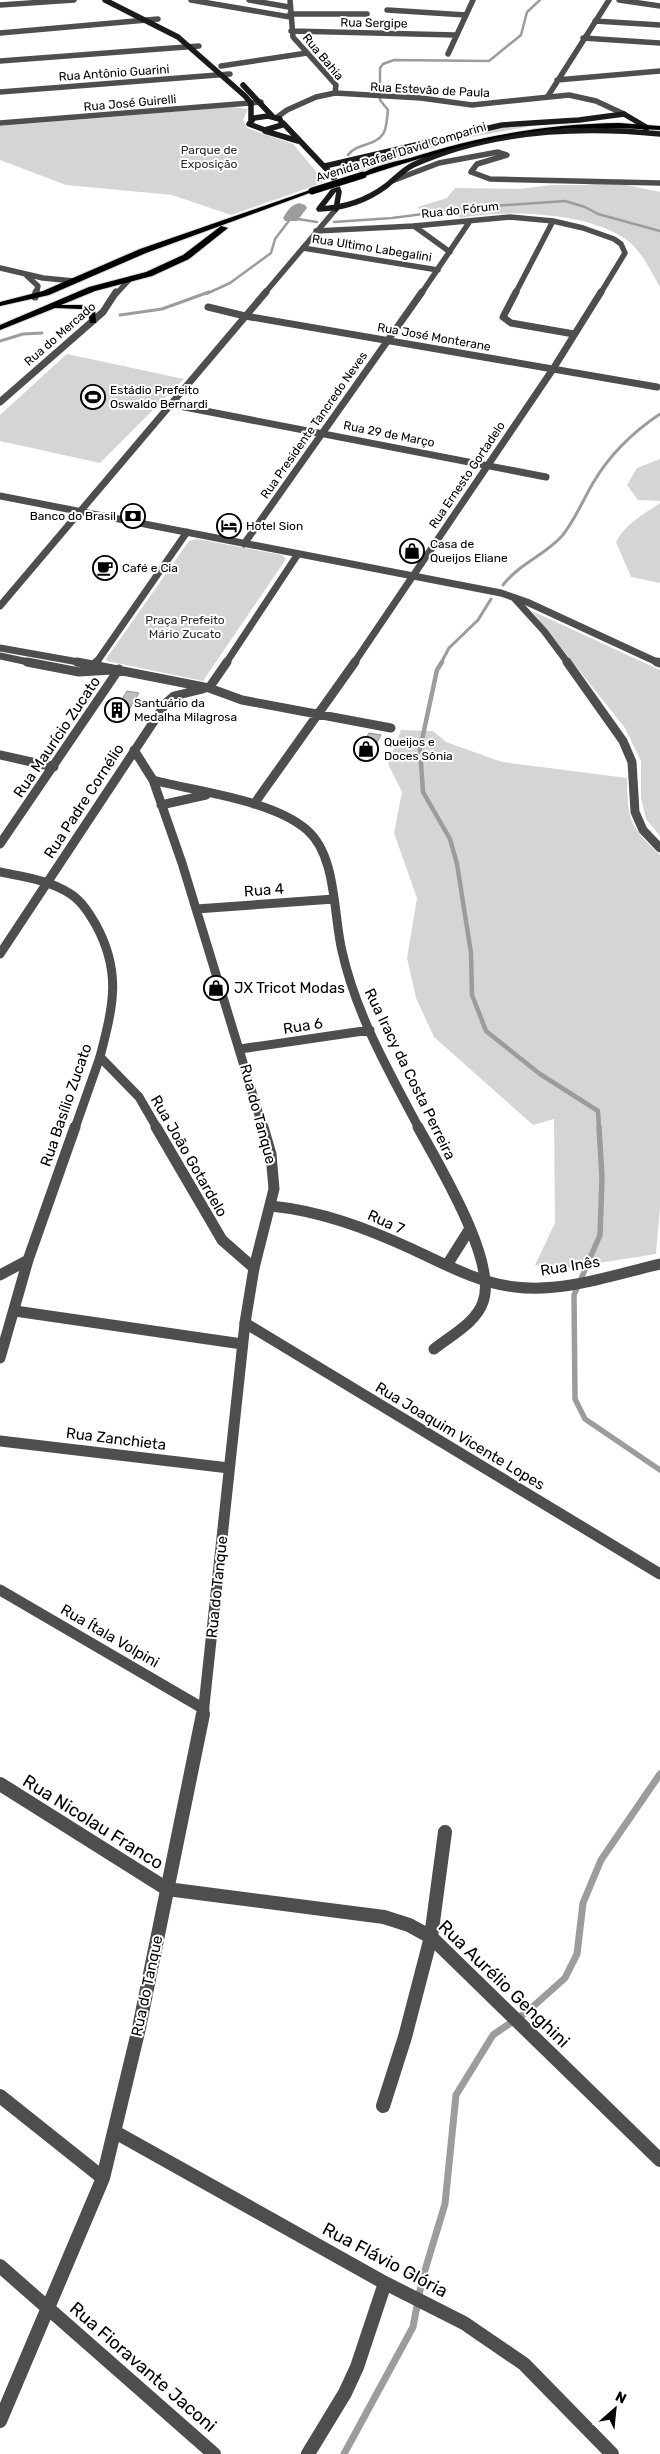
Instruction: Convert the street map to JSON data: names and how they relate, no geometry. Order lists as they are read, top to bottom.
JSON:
{
  "streets": {
    "main road": ["Avenida Rafael David Comparini"],
    "street": [
      "Rua Sergipe",
      "Rua Bahia",
      "Rua Antônio Guarini",
      "Rua Estevão de Paula",
      "Rua José Guirelli",
      "Rua do Fórum",
      "Rua Ultimo Labegalini",
      "Rua do Mercado",
      "Rua José Monterane",
      "Rua Presidente Tancredo Neves",
      "Rua 29 de Março",
      "Rua Ernesto Gortadelo",
      "Rua Maurício Zucato",
      "Rua Padre Cornélio",
      "Rua 4",
      "Rua 6",
      "Rua Iracy da Costa Perreira",
      "Rua Basílio Zucato",
      "Rua do Tanque",
      "Rua João Gotardelo",
      "Rua 7",
      "Rua Inês",
      "Rua Joaquim Vicente Lopes",
      "Rua Zanchieta",
      "Rua Ítala Volpini",
      "Rua Nicolau Franco",
      "Rua Aurélio Genghini",
      "Rua Flávio Glória",
      "Rua Fioravante Jaconi"
    ]
  },
  "crossings": [
    ["Rua Sergipe", "Rua Bahia"],
    ["Rua Bahia", "Rua Estevão de Paula"],
    ["Avenida Rafael David Comparini", "Rua do Mercado"],
    ["Rua do Fórum", "Rua Presidente Tancredo Neves"],
    ["Rua do Fórum", "Rua Ernesto Gortadelo"],
    ["Rua Ultimo Labegalini", "Rua Presidente Tancredo Neves"],
    ["Rua José Monterane", "Rua Presidente Tancredo Neves"],
    ["Rua José Monterane", "Rua Ernesto Gortadelo"],
    ["Rua Presidente Tancredo Neves", "Rua 29 de Março"],
    ["Rua 29 de Março", "Rua Ernesto Gortadelo"],
    ["Rua Ernesto Gortadelo", "Rua Iracy da Costa Perreira"],
    ["Rua Padre Cornélio", "Rua Basílio Zucato"],
    ["Rua Padre Cornélio", "Rua do Tanque"],
    ["Rua 4", "Rua Iracy da Costa Perreira"],
    ["Rua 4", "Rua do Tanque"],
    ["Rua 6", "Rua Iracy da Costa Perreira"],
    ["Rua 6", "Rua do Tanque"],
    ["Rua Iracy da Costa Perreira", "Rua do Tanque"],
    ["Rua Iracy da Costa Perreira", "Rua 7"],
    ["Rua Iracy da Costa Perreira", "Rua Inês"],
    ["Rua Basílio Zucato", "Rua João Gotardelo"],
    ["Rua do Tanque", "Rua João Gotardelo"],
    ["Rua do Tanque", "Rua 7"],
    ["Rua do Tanque", "Rua Joaquim Vicente Lopes"],
    ["Rua do Tanque", "Rua Zanchieta"],
    ["Rua do Tanque", "Rua Ítala Volpini"],
    ["Rua do Tanque", "Rua Nicolau Franco"],
    ["Rua do Tanque", "Rua Aurélio Genghini"],
    ["Rua do Tanque", "Rua Flávio Glória"],
    ["Rua do Tanque", "Rua Fioravante Jaconi"],
    ["Rua 7", "Rua Inês"],
    ["Rua Nicolau Franco", "Rua Aurélio Genghini"]
  ],
  "parks": ["Parque de Exposição", "Praça Prefeito Mário Zucato"],
  "places": {
    "sports": ["Estádio Prefeito Oswaldo Bernardi"],
    "bank": ["Banco do Brasil"],
    "hotel": ["Hotel Sion"],
    "shop": ["Casa de Queijos Eliane", "Queijos e Doces Sônia", "JX Tricot Modas"],
    "cafe": ["Café e Cia"],
    "building": ["Santuário da Medalha Milagrosa"]
  },
  "north": "top right"
}
